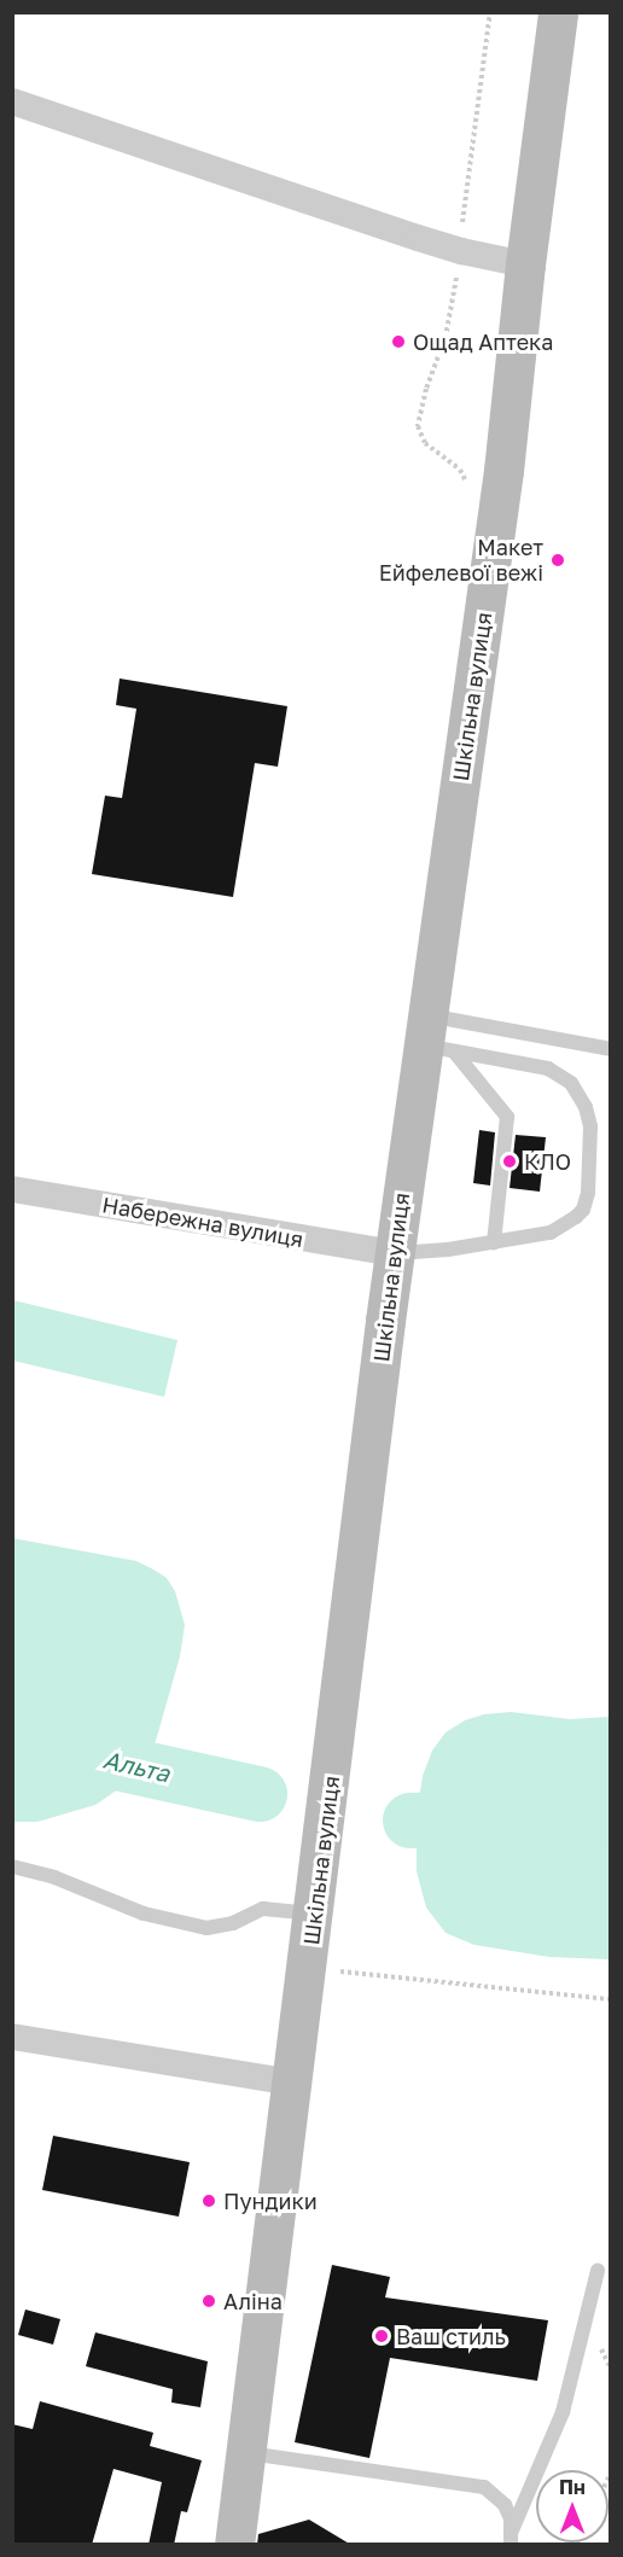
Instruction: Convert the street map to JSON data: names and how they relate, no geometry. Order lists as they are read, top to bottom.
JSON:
{
  "streets": {
    "main road": ["Шкільна вулиця"],
    "street": ["Набережна вулиця"]
  },
  "crossings": [
    ["Шкільна вулиця", "Набережна вулиця"]
  ],
  "water": ["Альта"],
  "places": [
    "Ощад Аптека",
    "Макет Ейфелевої вежі",
    "КЛО",
    "Пундики",
    "Аліна",
    "Ваш стиль"
  ],
  "north": "top"
}
